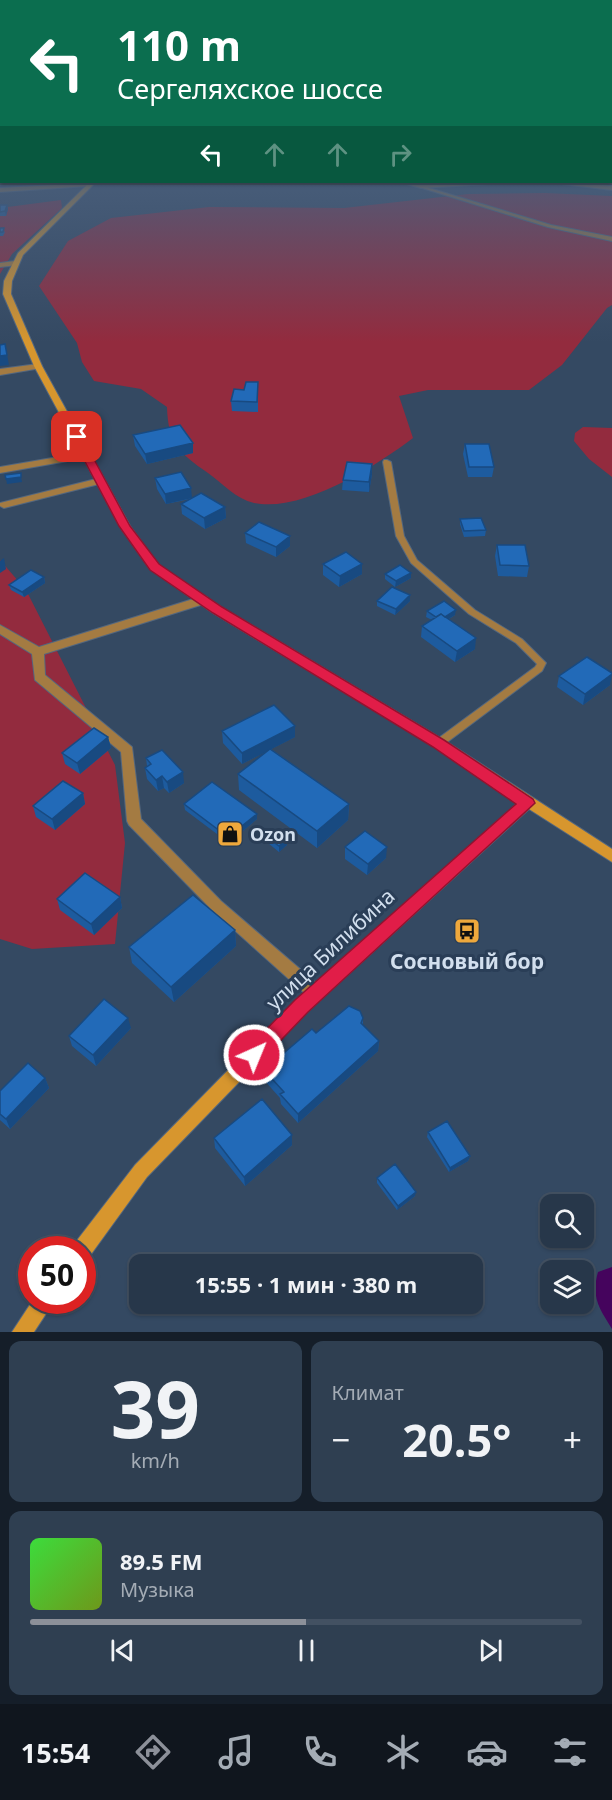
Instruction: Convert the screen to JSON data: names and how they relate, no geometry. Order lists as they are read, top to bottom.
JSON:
{
  "streets": {
    "main road": ["улица Билибина"]
  },
  "places": {
    "shop": ["Ozon"],
    "bus stop": ["Сосновый бор"]
  },
  "page": {
    "turn": ["110 m", "Сергеляхское шоссе"],
    "limit": "50",
    "trip": "15:55 · 1 мин · 380 m",
    "tile": [
      ["39", "km/h"],
      "Климат"
    ],
    "heat": ["−", "20.5°", "+"],
    "song": ["89.5 FM", "Музыка"],
    "tabs": "15:54"
  }
}
